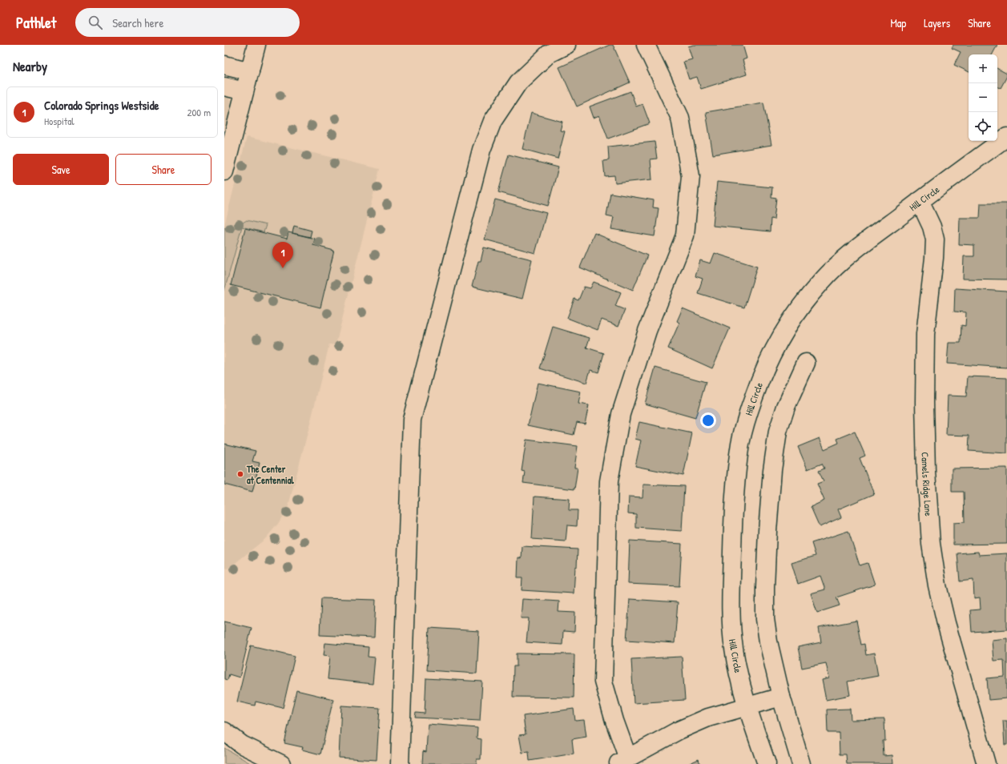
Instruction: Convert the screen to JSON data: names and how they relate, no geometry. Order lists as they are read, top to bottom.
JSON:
{
  "streets": {
    "street": ["Hill Circle", "Camels Ridge Lane"]
  },
  "crossings": [
    ["Hill Circle", "Camels Ridge Lane"]
  ],
  "places": ["The Center at Centennial"],
  "page": {
    "header": "Pathlet",
    "search": "Search here",
    "nav": ["Map", "Layers", "Share"],
    "heading": "Nearby",
    "map_buttons": ["+", "−"],
    "list": [
      {
        "mark": "1",
        "name": "Colorado Springs Westside",
        "note": "Hospital",
        "value": "200 m"
      }
    ],
    "buttons": ["Save", "Share"],
    "pins": "1"
  }
}
